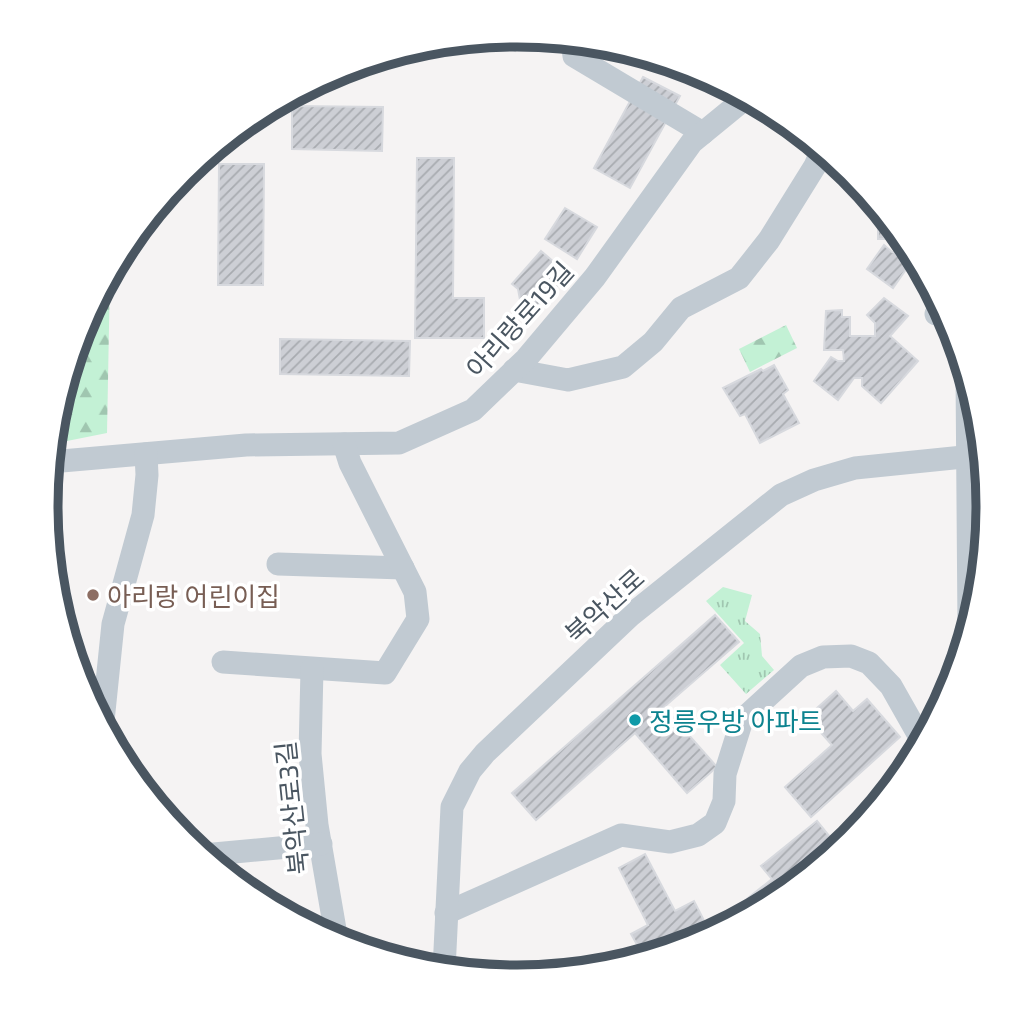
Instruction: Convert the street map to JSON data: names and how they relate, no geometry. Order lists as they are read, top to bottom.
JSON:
{
  "streets": {
    "street": ["아리랑로19길", "북악산로", "북악산로3길"]
  },
  "places": ["아리랑 어린이집", "정릉우방 아파트"]
}
